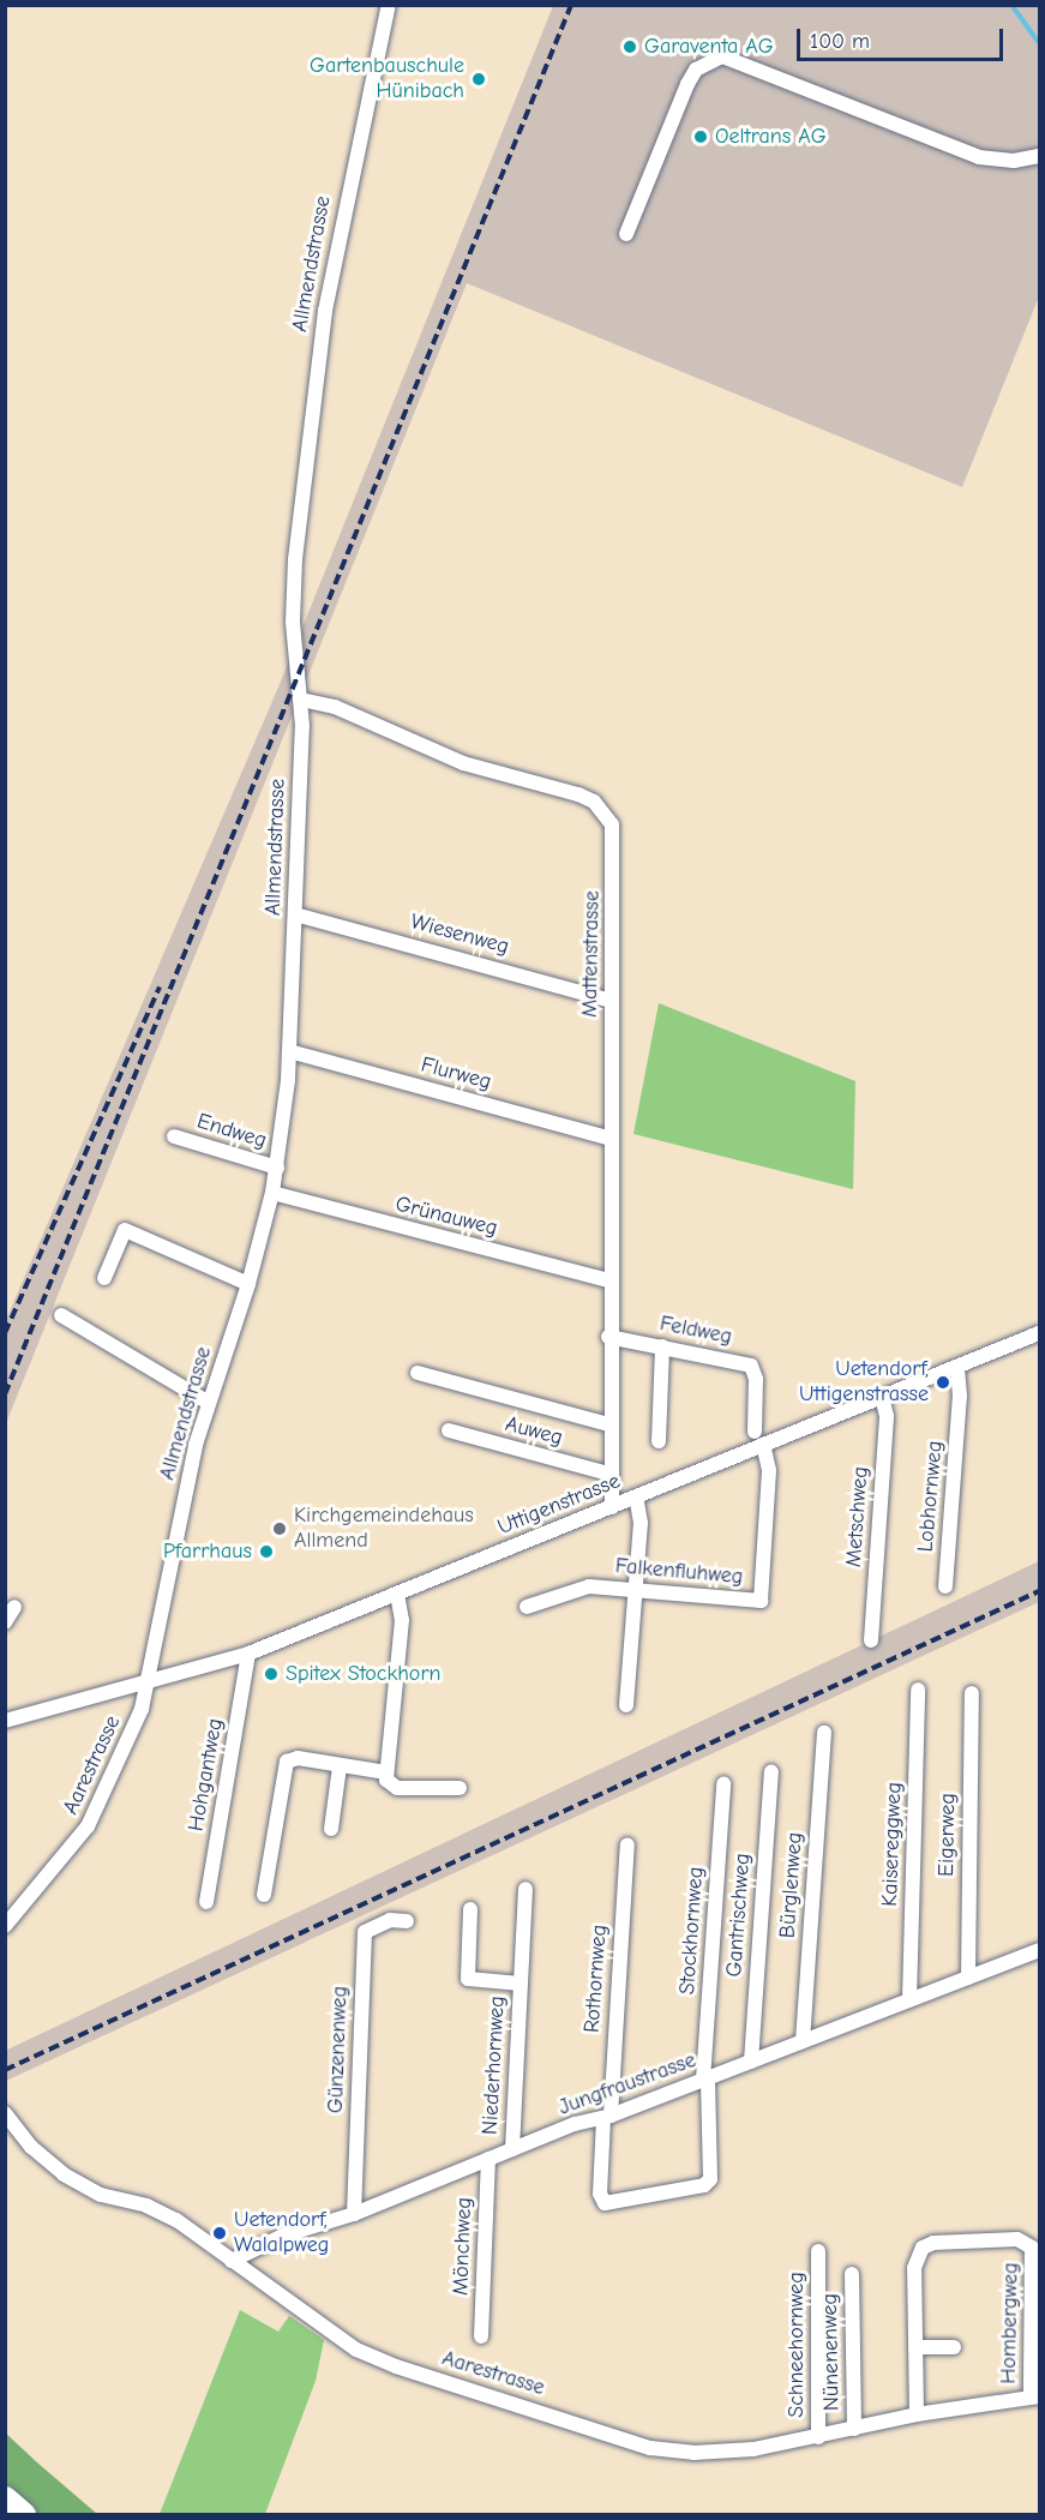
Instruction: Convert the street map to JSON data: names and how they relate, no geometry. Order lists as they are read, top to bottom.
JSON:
{
  "streets": {
    "street": [
      "Allmendstrasse",
      "Wiesenweg",
      "Mattenstrasse",
      "Flurweg",
      "Endweg",
      "Grünauweg",
      "Feldweg",
      "Auweg",
      "Lobhornweg",
      "Uttigenstrasse",
      "Metschweg",
      "Falkenfluhweg",
      "Aarestrasse",
      "Hohgantweg",
      "Eigerweg",
      "Kaisereggweg",
      "Bürglenweg",
      "Gantrischweg",
      "Stockhornweg",
      "Rothornweg",
      "Günzenenweg",
      "Niederhornweg",
      "Jungfraustrasse",
      "Mönchweg",
      "Hombergweg",
      "Schneehornweg",
      "Nünenenweg"
    ]
  },
  "crossings": [
    ["Allmendstrasse", "Wiesenweg"],
    ["Allmendstrasse", "Mattenstrasse"],
    ["Allmendstrasse", "Flurweg"],
    ["Allmendstrasse", "Endweg"],
    ["Allmendstrasse", "Grünauweg"],
    ["Allmendstrasse", "Uttigenstrasse"],
    ["Allmendstrasse", "Aarestrasse"],
    ["Wiesenweg", "Mattenstrasse"],
    ["Mattenstrasse", "Flurweg"],
    ["Mattenstrasse", "Grünauweg"],
    ["Mattenstrasse", "Feldweg"],
    ["Mattenstrasse", "Auweg"],
    ["Mattenstrasse", "Uttigenstrasse"],
    ["Lobhornweg", "Uttigenstrasse"],
    ["Uttigenstrasse", "Metschweg"],
    ["Uttigenstrasse", "Falkenfluhweg"],
    ["Uttigenstrasse", "Aarestrasse"],
    ["Uttigenstrasse", "Hohgantweg"],
    ["Aarestrasse", "Jungfraustrasse"],
    ["Aarestrasse", "Hombergweg"],
    ["Aarestrasse", "Schneehornweg"],
    ["Aarestrasse", "Nünenenweg"],
    ["Eigerweg", "Jungfraustrasse"],
    ["Kaisereggweg", "Jungfraustrasse"],
    ["Bürglenweg", "Jungfraustrasse"],
    ["Gantrischweg", "Jungfraustrasse"],
    ["Stockhornweg", "Rothornweg"],
    ["Stockhornweg", "Jungfraustrasse"],
    ["Rothornweg", "Jungfraustrasse"],
    ["Günzenenweg", "Jungfraustrasse"],
    ["Niederhornweg", "Jungfraustrasse"],
    ["Jungfraustrasse", "Mönchweg"]
  ],
  "places": [
    "Garaventa AG",
    "Gartenbauschule Hünibach",
    "Oeltrans AG",
    "Uetendorf, Uttigenstrasse",
    "Kirchgemeindehaus Allmend",
    "Pfarrhaus",
    "Spitex Stockhorn",
    "Uetendorf, Walalpweg"
  ],
  "scale_bar": "100 m"
}
